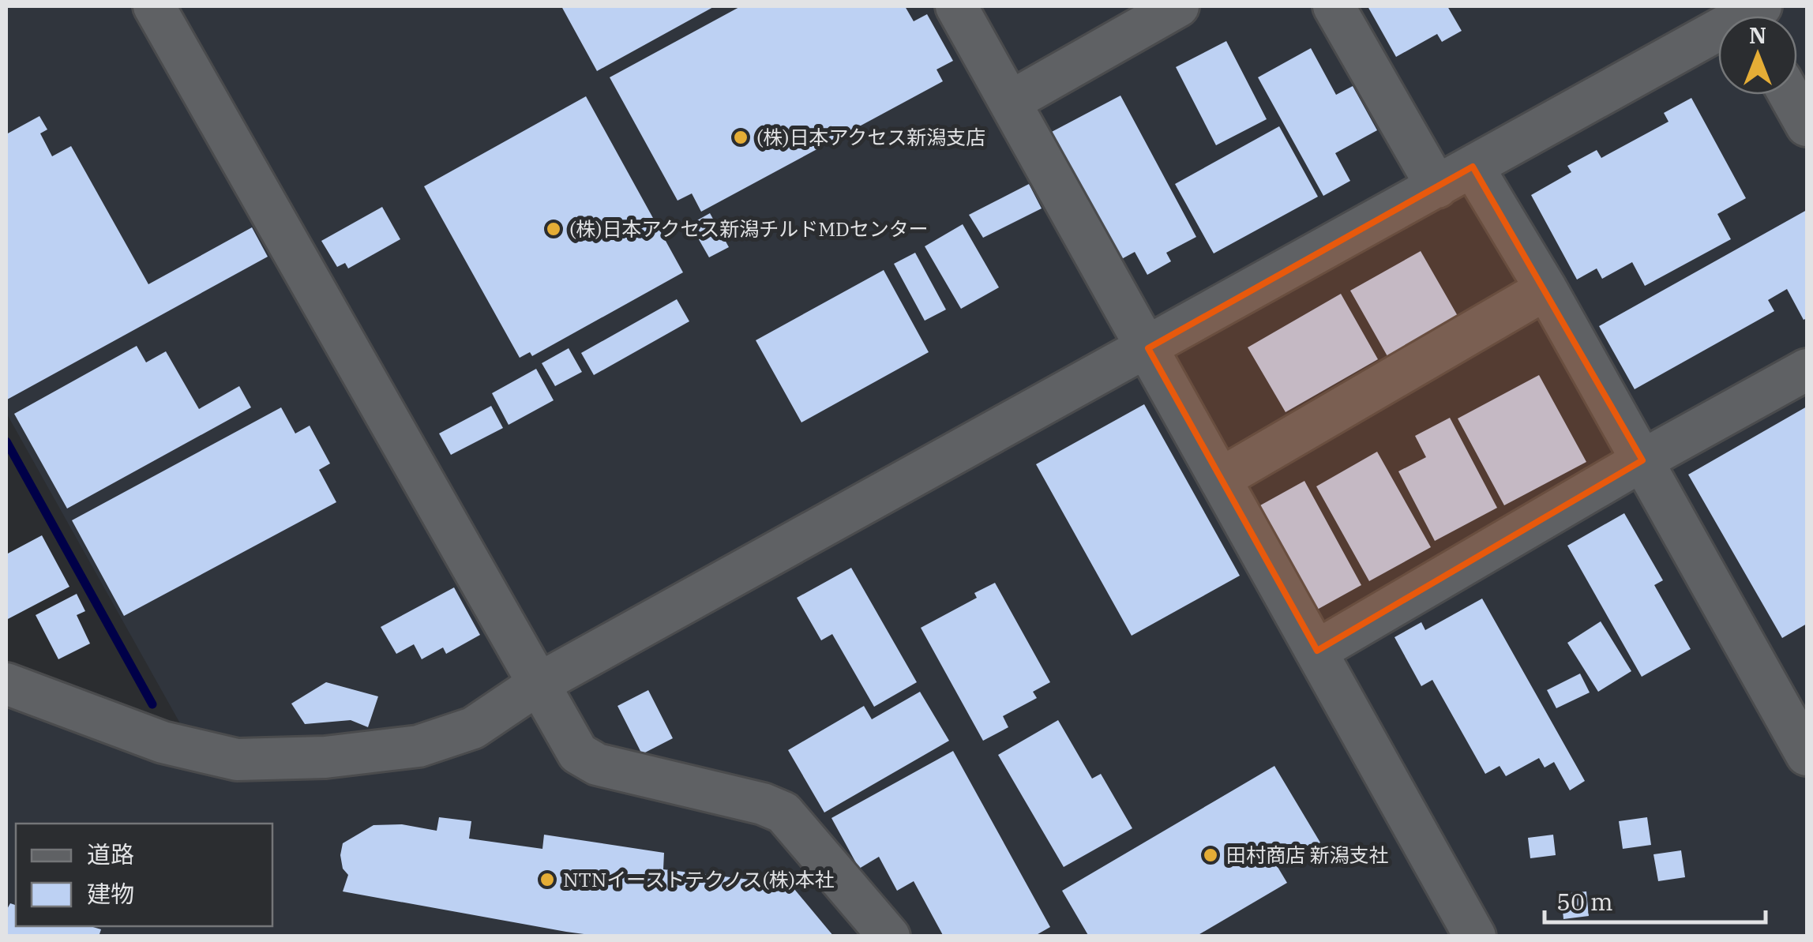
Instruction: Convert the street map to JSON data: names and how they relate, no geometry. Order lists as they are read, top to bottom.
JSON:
{
  "places": [
    "(株)日本アクセス新潟支店",
    "(株)日本アクセス新潟チルドMDセンター",
    "田村商店 新潟支社",
    "NTNイーストテクノス(株)本社"
  ],
  "legend": ["道路", "建物"],
  "scale_bar": "50 m",
  "north": "top"
}
